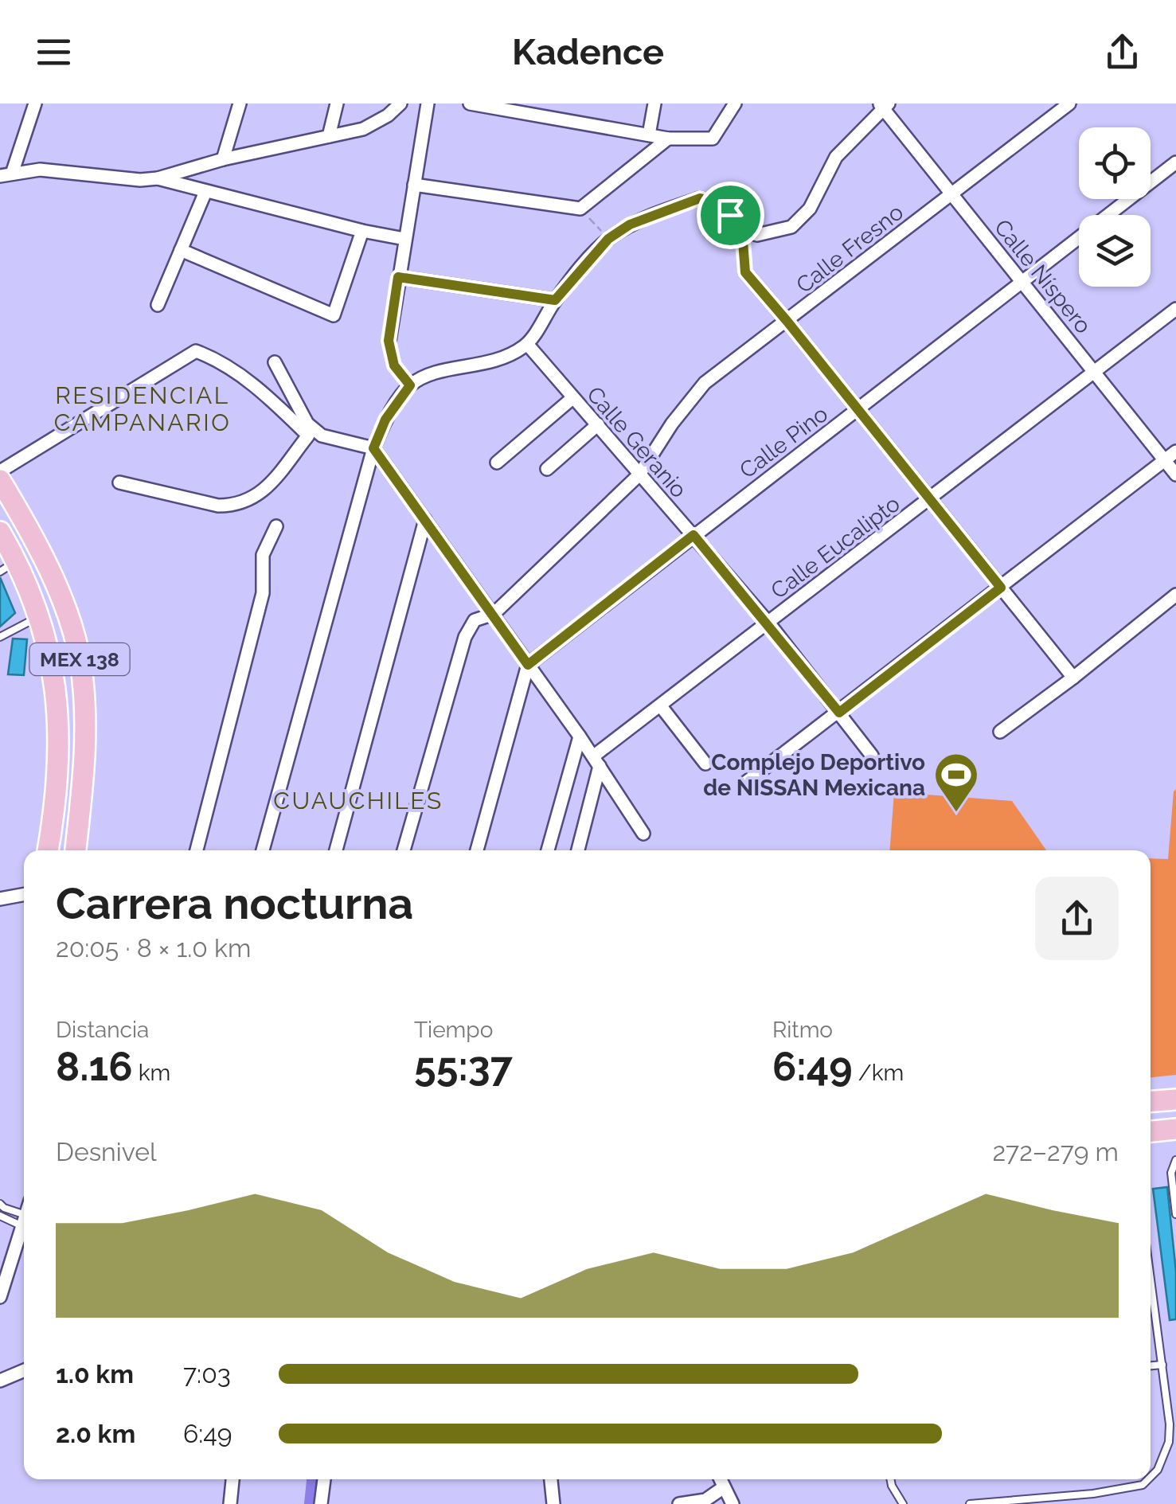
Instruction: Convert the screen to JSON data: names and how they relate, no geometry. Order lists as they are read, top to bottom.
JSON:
{
  "streets": {
    "main road": ["MEX 138"],
    "street": [
      "Calle Fresno",
      "Calle Níspero",
      "Calle Geranio",
      "Calle Pino",
      "Calle Eucalipto"
    ]
  },
  "crossings": [
    ["Calle Fresno", "Calle Níspero"],
    ["Calle Fresno", "Calle Geranio"],
    ["Calle Níspero", "Calle Pino"],
    ["Calle Níspero", "Calle Eucalipto"],
    ["Calle Geranio", "Calle Pino"],
    ["Calle Geranio", "Calle Eucalipto"]
  ],
  "districts": ["RESIDENCIAL CAMPANARIO", "CUAUCHILES"],
  "places": {
    "sports": ["Complejo Deportivo de NISSAN Mexicana"]
  },
  "page": {
    "header": "Kadence",
    "heading": ["Carrera nocturna", "20:05 · 8 × 1.0 km"],
    "stats": [
      ["Distancia", "8.16 km"],
      ["Tiempo", "55:37"],
      ["Ritmo", "6:49 /km"]
    ],
    "chart": ["Desnivel", "272–279 m"],
    "list": [
      {
        "name": "1.0 km",
        "note": "7:03"
      },
      {
        "name": "2.0 km",
        "note": "6:49"
      }
    ]
  }
}
